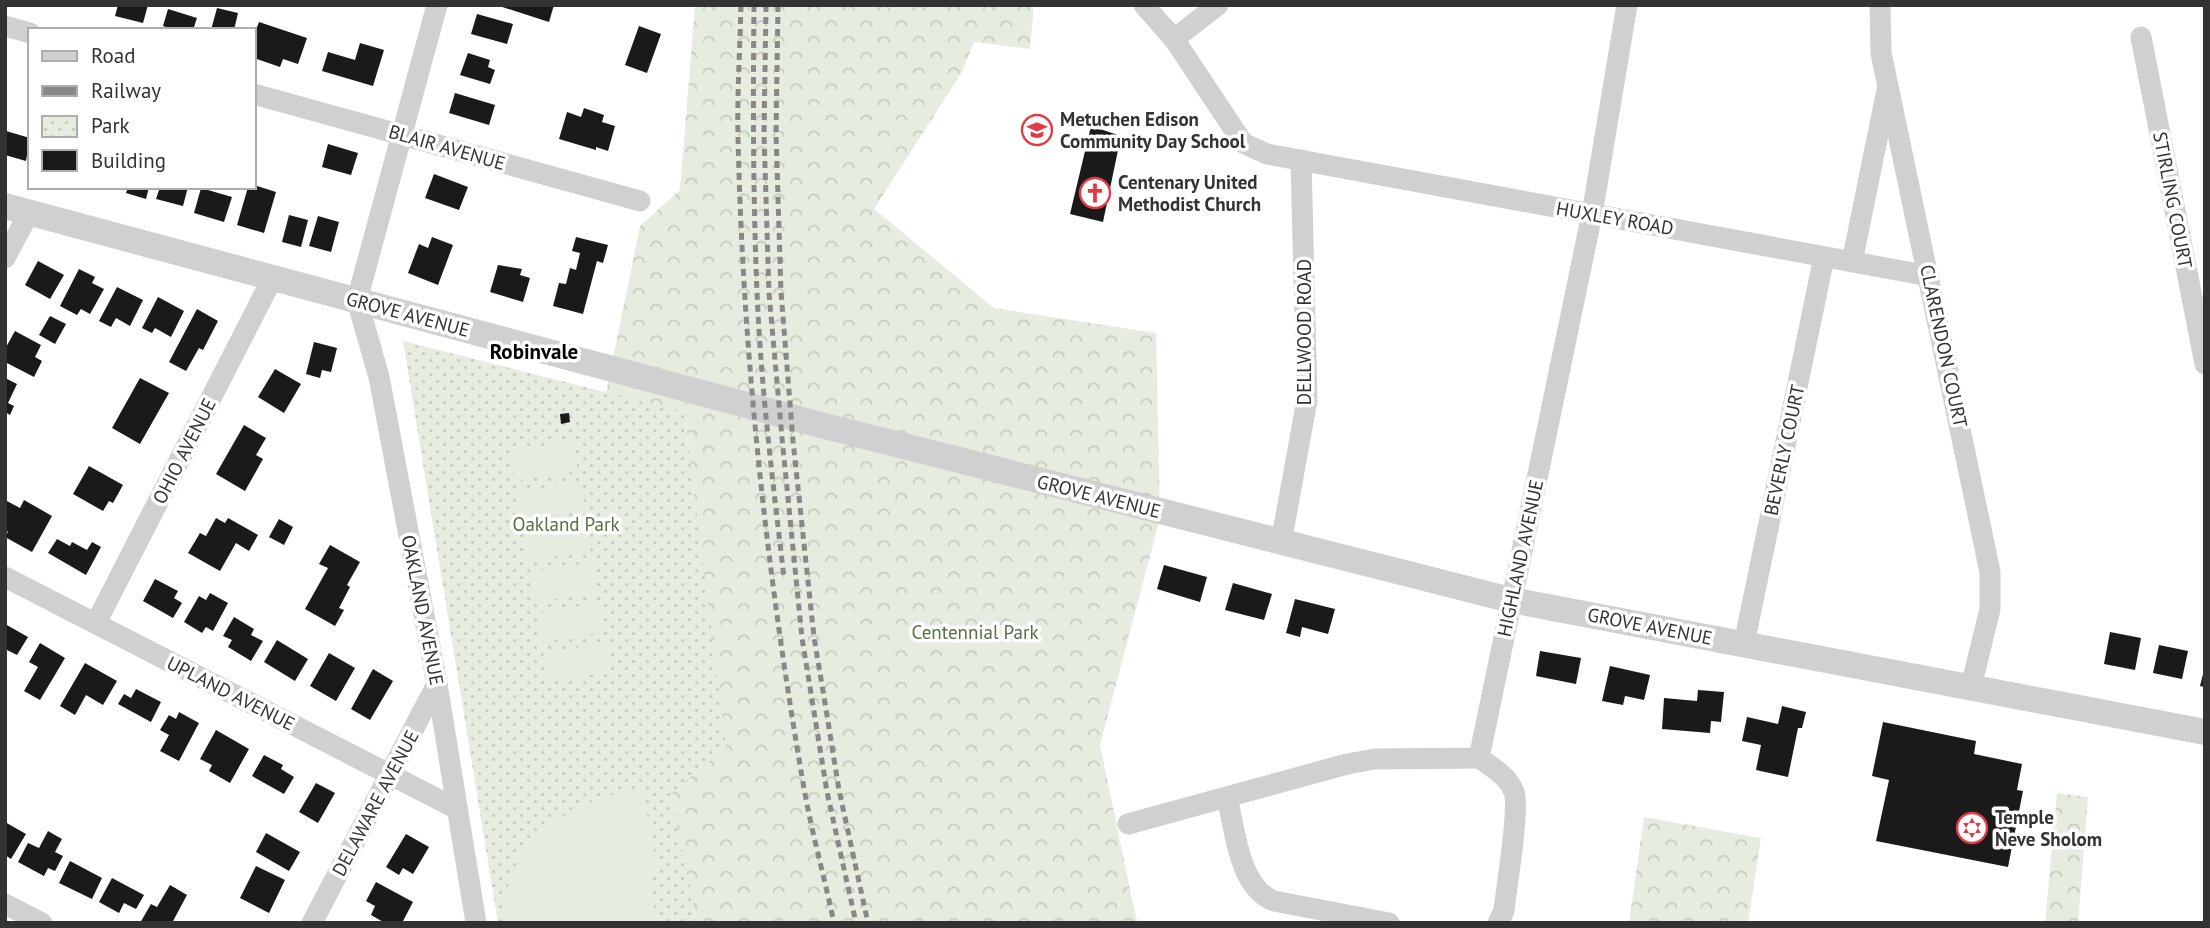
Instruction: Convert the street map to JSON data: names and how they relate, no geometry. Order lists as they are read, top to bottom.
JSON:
{
  "streets": {
    "street": [
      "BLAIR AVENUE",
      "STIRLING COURT",
      "HUXLEY ROAD",
      "GROVE AVENUE",
      "DELLWOOD ROAD",
      "CLARENDON COURT",
      "BEVERLY COURT",
      "OHIO AVENUE",
      "HIGHLAND AVENUE",
      "OAKLAND AVENUE",
      "UPLAND AVENUE",
      "DELAWARE AVENUE"
    ]
  },
  "crossings": [
    ["HUXLEY ROAD", "DELLWOOD ROAD"],
    ["HUXLEY ROAD", "CLARENDON COURT"],
    ["HUXLEY ROAD", "BEVERLY COURT"],
    ["HUXLEY ROAD", "HIGHLAND AVENUE"],
    ["GROVE AVENUE", "DELLWOOD ROAD"],
    ["GROVE AVENUE", "CLARENDON COURT"],
    ["GROVE AVENUE", "BEVERLY COURT"],
    ["GROVE AVENUE", "OHIO AVENUE"],
    ["GROVE AVENUE", "HIGHLAND AVENUE"],
    ["GROVE AVENUE", "OAKLAND AVENUE"],
    ["OHIO AVENUE", "UPLAND AVENUE"],
    ["OAKLAND AVENUE", "UPLAND AVENUE"],
    ["OAKLAND AVENUE", "DELAWARE AVENUE"],
    ["UPLAND AVENUE", "DELAWARE AVENUE"]
  ],
  "districts": ["Robinvale"],
  "parks": ["Oakland Park", "Centennial Park"],
  "places": {
    "school or university": ["Metuchen Edison Community Day School"],
    "church": ["Centenary United Methodist Church"],
    "synagogue": ["Temple Neve Sholom"]
  },
  "legend": [
    "Road",
    "Railway",
    "Park",
    "Building"
  ]
}
